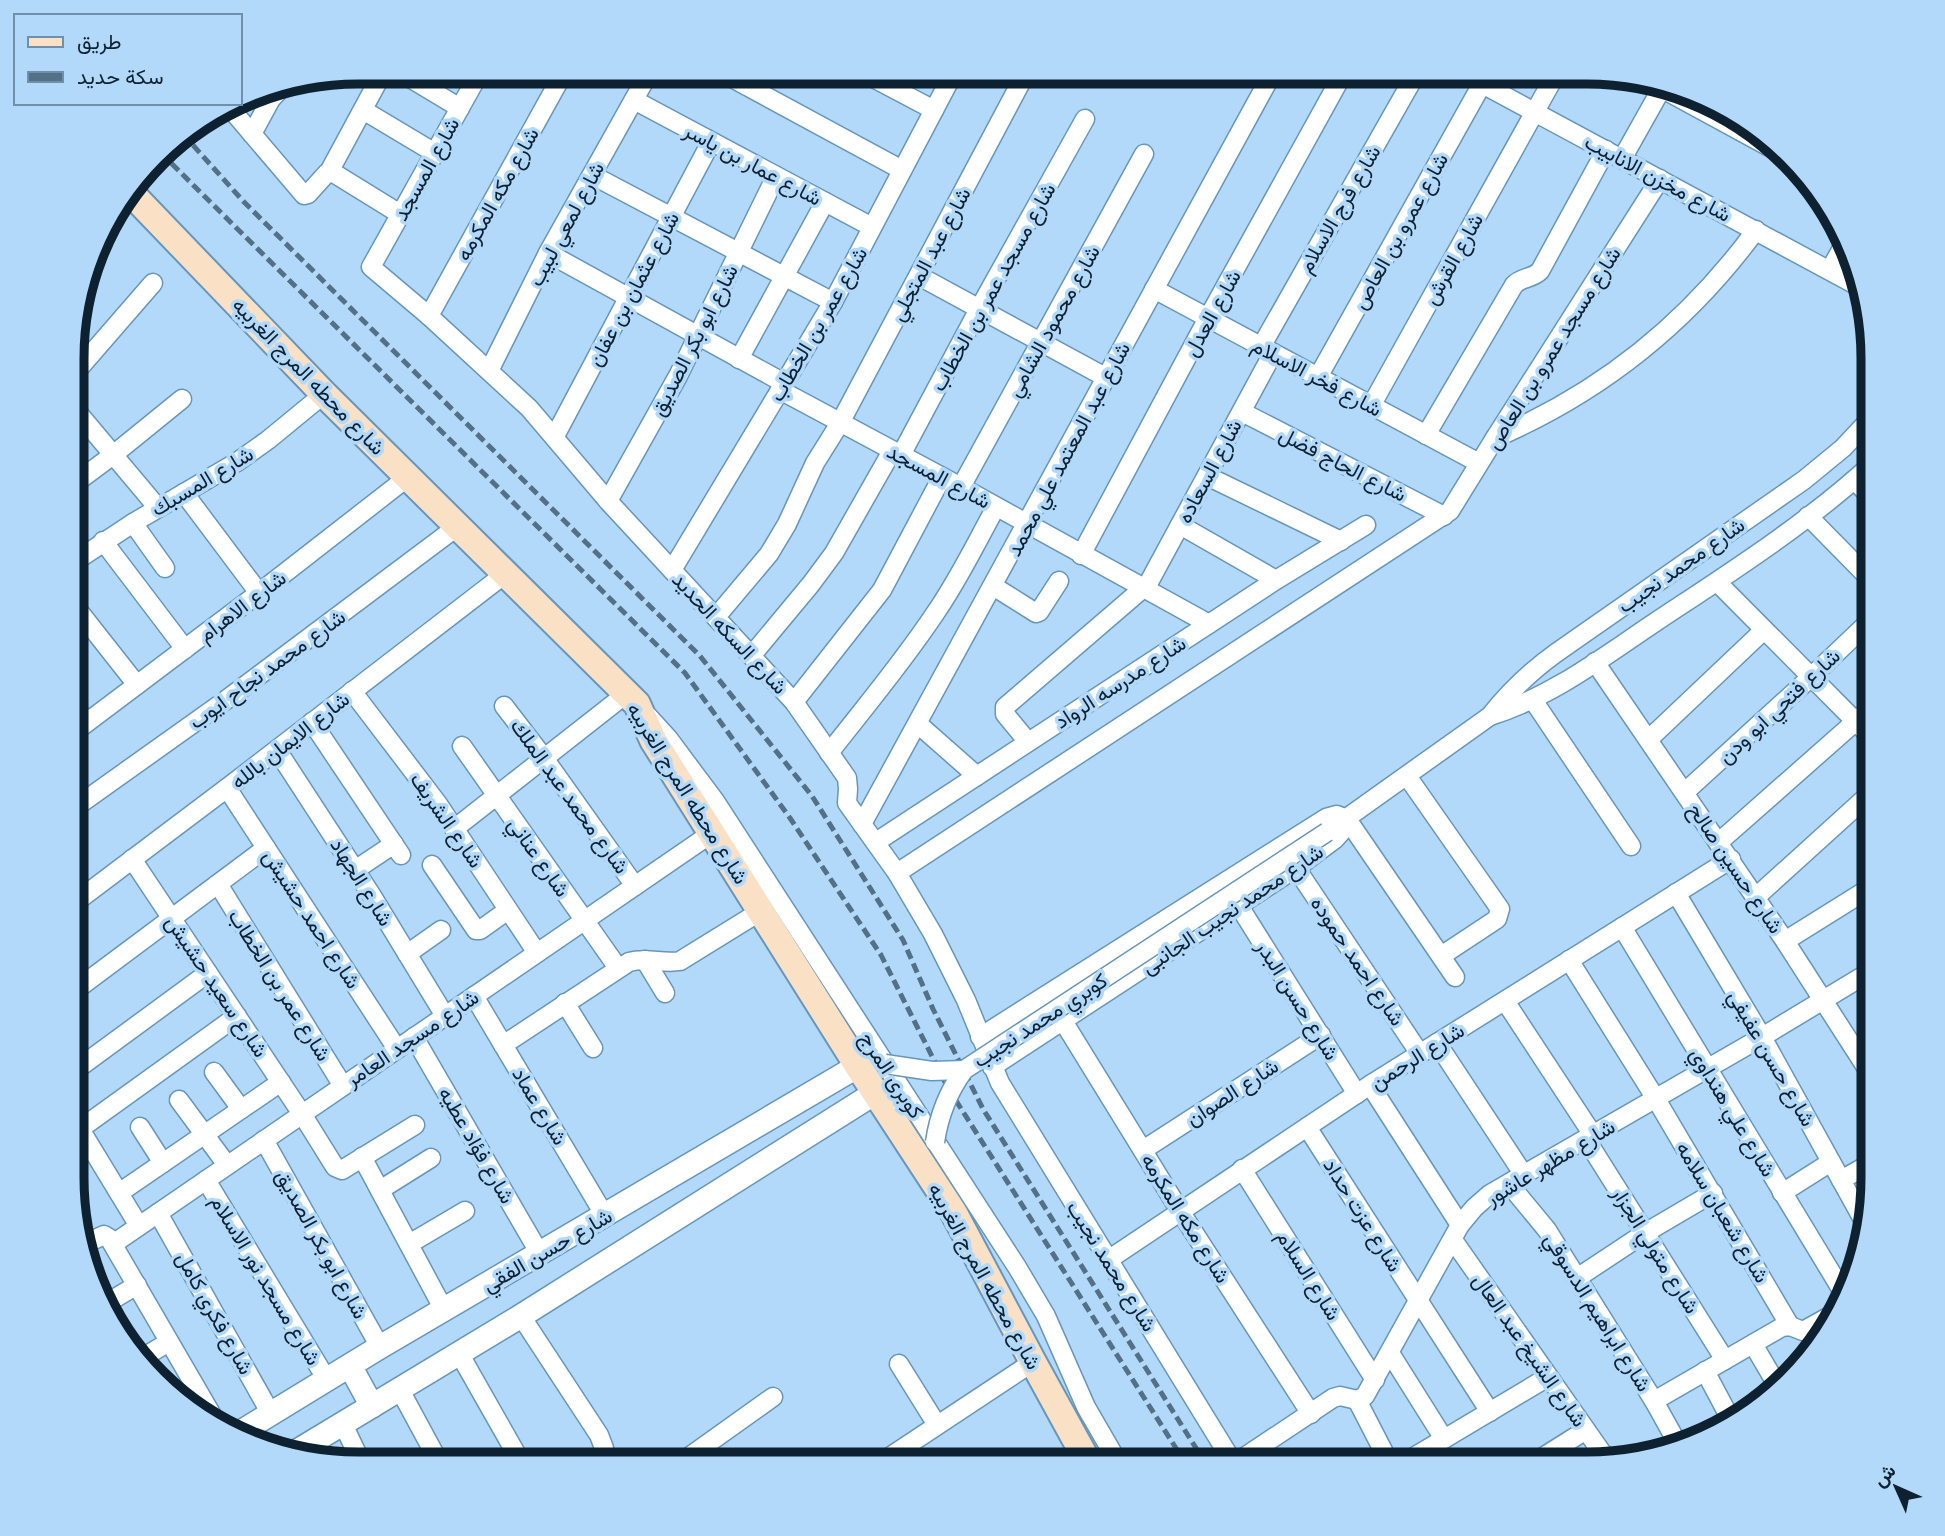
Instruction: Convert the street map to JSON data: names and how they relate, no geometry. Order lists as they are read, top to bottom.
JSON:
{
  "streets": {
    "main road": ["شارع محطه المرج الغربيه"],
    "street": [
      "شارع عمار بن ياسر",
      "شارع المسجد",
      "شارع مخزن الانابيب",
      "شارع مكه المكرمه",
      "شارع فرج الاسلام",
      "شارع لمعي لبيب",
      "شارع عمرو بن العاص",
      "شارع عبد المتجلي",
      "شارع القرش",
      "شارع مسجد عمر بن الخطاب",
      "شارع عثمان بن عفان",
      "شارع العدل",
      "شارع محمود الشامي",
      "شارع عمر بن الخطاب",
      "شارع ابو بكر الصديق",
      "شارع مسجد عمرو بن العاص",
      "شارع فخر الاسلام",
      "شارع عبد المعتمد علي محمد",
      "شارع الحاج فضل",
      "شارع السعاده",
      "شارع المسبك",
      "شارع محمد نجيب",
      "شارع الاهرام",
      "شارع السكه الحديد",
      "شارع محمد نجاح ايوب",
      "شارع مدرسه الرواد",
      "شارع فتحي ابو ودن",
      "شارع الايمان بالله",
      "شارع محمد عبد الملك",
      "شارع الشريف",
      "شارع عناني",
      "شارع حسين صالح",
      "شارع الجهاد",
      "شارع محمد نجيب الجانبى",
      "شارع احمد حشيش",
      "شارع احمد حموده",
      "شارع سعيد حشيش",
      "شارع حسن البدر",
      "كوبري محمد نجيب",
      "شارع مسجد العامر",
      "شارع الرحمن",
      "شارع حسن عفيفي",
      "كوبرى المرج",
      "شارع الصوان",
      "شارع عماد",
      "شارع علي هنداوي",
      "شارع فؤاد عطيه",
      "شارع مظهر عاشور",
      "شارع شعبان سلامه",
      "شارع عزت حداد",
      "شارع حسن الفقي",
      "شارع متولي الجزار",
      "شارع السلام",
      "شارع مسجد نور الاسلام",
      "شارع ابراهيم الدسوقي",
      "شارع فكري كامل",
      "شارع الشيخ عبد العال"
    ]
  },
  "crossings": [
    ["شارع عمار بن ياسر", "شارع لمعي لبيب"],
    ["شارع عمار بن ياسر", "شارع عثمان بن عفان"],
    ["شارع عمار بن ياسر", "شارع عمر بن الخطاب"],
    ["شارع عمار بن ياسر", "شارع ابو بكر الصديق"],
    ["شارع المسجد", "شارع لمعي لبيب"],
    ["شارع المسجد", "شارع عبد المتجلي"],
    ["شارع المسجد", "شارع مسجد عمر بن الخطاب"],
    ["شارع المسجد", "شارع عثمان بن عفان"],
    ["شارع المسجد", "شارع العدل"],
    ["شارع المسجد", "شارع محمود الشامي"],
    ["شارع المسجد", "شارع عمر بن الخطاب"],
    ["شارع المسجد", "شارع ابو بكر الصديق"],
    ["شارع المسجد", "شارع عبد المعتمد علي محمد"],
    ["شارع المسجد", "شارع السعاده"],
    ["شارع المسجد", "شارع السكه الحديد"],
    ["شارع المسجد", "شارع مدرسه الرواد"],
    ["شارع مخزن الانابيب", "شارع القرش"],
    ["شارع مخزن الانابيب", "شارع مسجد عمرو بن العاص"],
    ["شارع مكه المكرمه", "شارع السكه الحديد"],
    ["شارع مكه المكرمه", "شارع محمد نجيب الجانبى"],
    ["شارع مكه المكرمه", "شارع الرحمن"],
    ["شارع مكه المكرمه", "شارع الصوان"],
    ["شارع فرج الاسلام", "شارع فخر الاسلام"],
    ["شارع فرج الاسلام", "شارع السعاده"],
    ["شارع لمعي لبيب", "شارع السكه الحديد"],
    ["شارع عمرو بن العاص", "شارع فخر الاسلام"],
    ["شارع عبد المتجلي", "شارع السكه الحديد"],
    ["شارع القرش", "شارع فخر الاسلام"],
    ["شارع مسجد عمر بن الخطاب", "شارع السكه الحديد"],
    ["شارع عثمان بن عفان", "شارع السكه الحديد"],
    ["شارع العدل", "شارع فخر الاسلام"],
    ["شارع عمر بن الخطاب", "شارع السكه الحديد"],
    ["شارع عمر بن الخطاب", "شارع مسجد العامر"],
    ["شارع ابو بكر الصديق", "شارع السكه الحديد"],
    ["شارع ابو بكر الصديق", "شارع مسجد العامر"],
    ["شارع ابو بكر الصديق", "شارع حسن الفقي"],
    ["شارع مسجد عمرو بن العاص", "شارع فخر الاسلام"],
    ["شارع مسجد عمرو بن العاص", "شارع الحاج فضل"],
    ["شارع محطه المرج الغربيه", "شارع المسبك"],
    ["شارع محطه المرج الغربيه", "شارع الاهرام"],
    ["شارع محطه المرج الغربيه", "شارع محمد نجاح ايوب"],
    ["شارع محطه المرج الغربيه", "شارع الايمان بالله"],
    ["شارع محطه المرج الغربيه", "شارع مسجد العامر"],
    ["شارع محطه المرج الغربيه", "كوبرى المرج"],
    ["شارع محطه المرج الغربيه", "شارع حسن الفقي"],
    ["شارع فخر الاسلام", "شارع عبد المعتمد علي محمد"],
    ["شارع فخر الاسلام", "شارع السعاده"],
    ["شارع عبد المعتمد علي محمد", "شارع السكه الحديد"],
    ["شارع الحاج فضل", "شارع السعاده"],
    ["شارع محمد نجيب", "شارع السكه الحديد"],
    ["شارع محمد نجيب", "شارع حسين صالح"],
    ["شارع محمد نجيب", "شارع محمد نجيب الجانبى"],
    ["شارع محمد نجيب", "كوبري محمد نجيب"],
    ["شارع محمد نجيب", "شارع الرحمن"],
    ["شارع السكه الحديد", "شارع مدرسه الرواد"],
    ["شارع السكه الحديد", "شارع محمد نجيب الجانبى"],
    ["شارع فتحي ابو ودن", "شارع حسين صالح"],
    ["شارع الايمان بالله", "شارع الشريف"],
    ["شارع الايمان بالله", "شارع الجهاد"],
    ["شارع الايمان بالله", "شارع احمد حشيش"],
    ["شارع الايمان بالله", "شارع سعيد حشيش"],
    ["شارع محمد عبد الملك", "شارع مسجد العامر"],
    ["شارع الشريف", "شارع مسجد العامر"],
    ["شارع عناني", "شارع مسجد العامر"],
    ["شارع حسين صالح", "شارع الرحمن"],
    ["شارع حسين صالح", "شارع مظهر عاشور"],
    ["شارع الجهاد", "شارع مسجد العامر"],
    ["شارع محمد نجيب الجانبى", "شارع احمد حموده"],
    ["شارع محمد نجيب الجانبى", "شارع حسن البدر"],
    ["شارع احمد حشيش", "شارع مسجد العامر"],
    ["شارع احمد حموده", "شارع الرحمن"],
    ["شارع سعيد حشيش", "شارع مسجد العامر"],
    ["شارع حسن البدر", "شارع الرحمن"],
    ["شارع حسن البدر", "شارع الصوان"],
    ["شارع حسن البدر", "شارع مظهر عاشور"],
    ["شارع حسن البدر", "شارع الشيخ عبد العال"],
    ["كوبري محمد نجيب", "كوبرى المرج"],
    ["شارع مسجد العامر", "شارع عماد"],
    ["شارع مسجد العامر", "شارع فؤاد عطيه"],
    ["شارع مسجد العامر", "شارع مسجد نور الاسلام"],
    ["شارع مسجد العامر", "شارع فكري كامل"],
    ["شارع الرحمن", "شارع حسن عفيفي"],
    ["شارع الرحمن", "شارع علي هنداوي"],
    ["شارع الرحمن", "شارع شعبان سلامه"],
    ["شارع الرحمن", "شارع عزت حداد"],
    ["شارع الرحمن", "شارع متولي الجزار"],
    ["شارع الرحمن", "شارع السلام"],
    ["شارع الرحمن", "شارع ابراهيم الدسوقي"],
    ["شارع حسن عفيفي", "شارع مظهر عاشور"],
    ["شارع عماد", "شارع حسن الفقي"],
    ["شارع علي هنداوي", "شارع مظهر عاشور"],
    ["شارع فؤاد عطيه", "شارع حسن الفقي"],
    ["شارع مظهر عاشور", "شارع شعبان سلامه"],
    ["شارع مظهر عاشور", "شارع عزت حداد"],
    ["شارع مظهر عاشور", "شارع متولي الجزار"],
    ["شارع مظهر عاشور", "شارع السلام"],
    ["شارع مظهر عاشور", "شارع ابراهيم الدسوقي"],
    ["شارع مظهر عاشور", "شارع الشيخ عبد العال"],
    ["شارع حسن الفقي", "شارع مسجد نور الاسلام"],
    ["شارع حسن الفقي", "شارع فكري كامل"]
  ],
  "legend": ["طريق", "سكة حديد"],
  "north": "top left"
}
